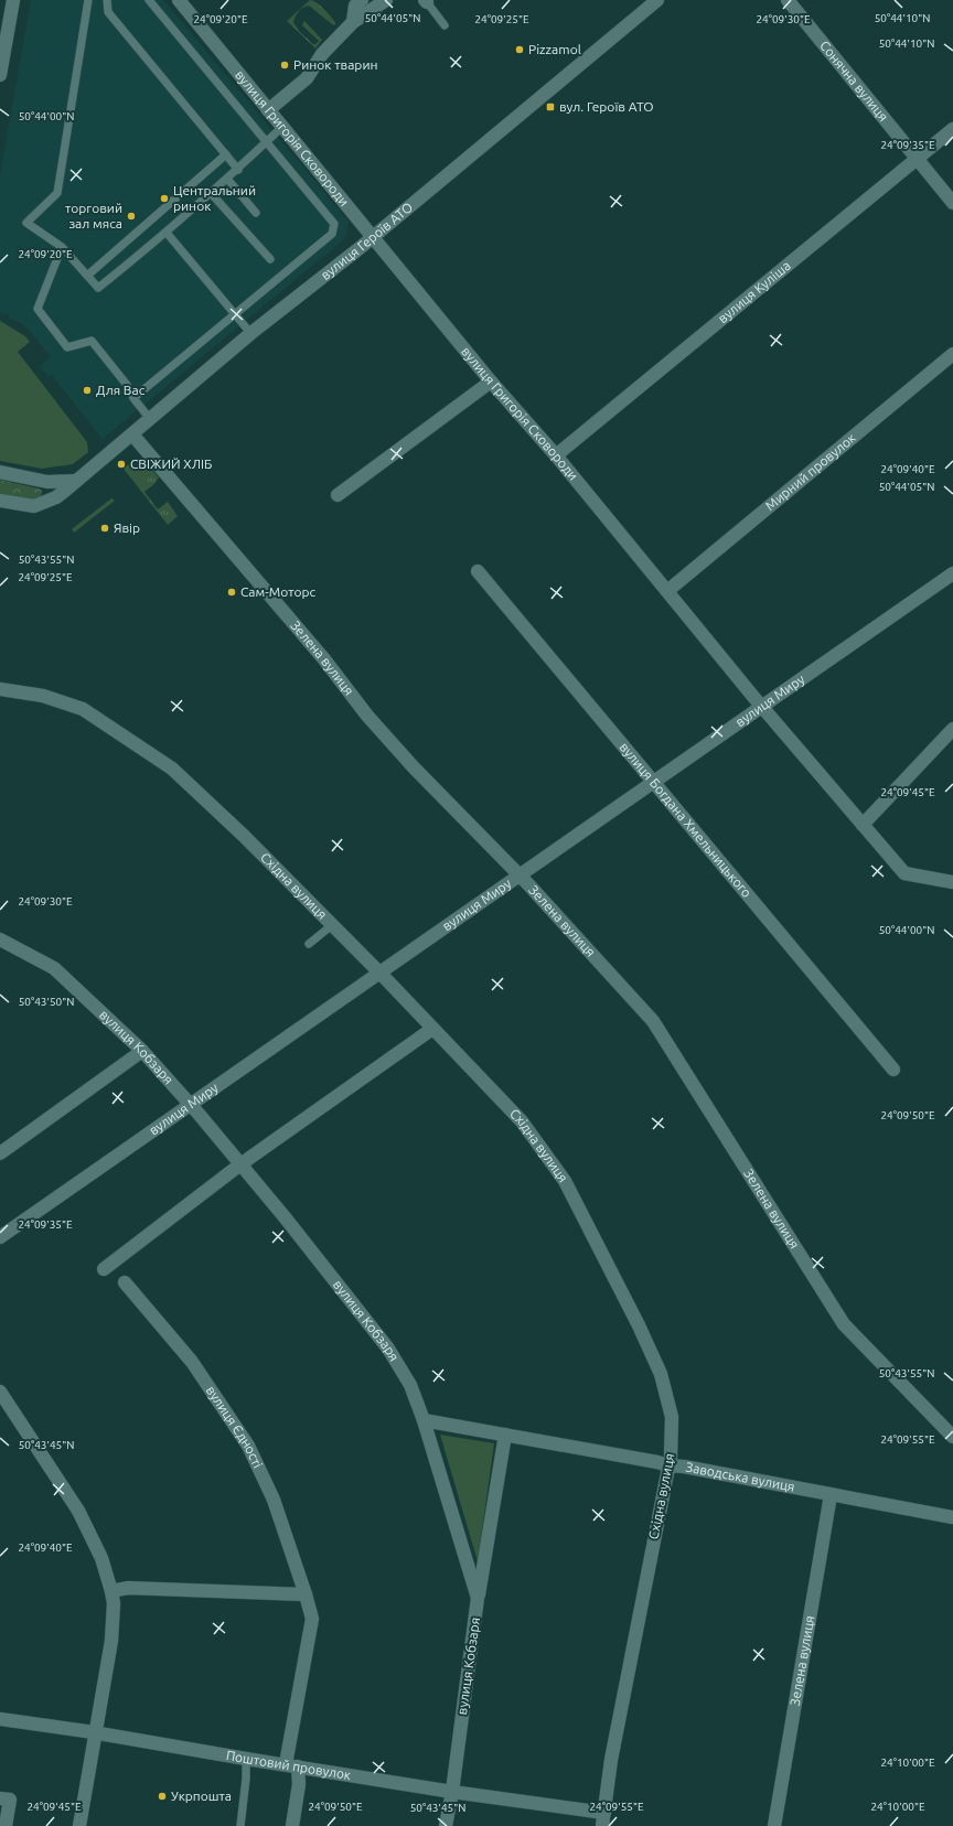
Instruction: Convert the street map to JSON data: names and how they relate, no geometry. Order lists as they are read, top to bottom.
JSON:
{
  "streets": {
    "street": [
      "Сонячна вулиця",
      "вулиця Григорія Сковороди",
      "вулиця Героїв АТО",
      "вулиця Куліша",
      "Мирний провулок",
      "Зелена вулиця",
      "вулиця Миру",
      "вулиця Богдана Хмельницького",
      "Східна вулиця",
      "вулиця Кобзаря",
      "вулиця Єдності",
      "Заводська вулиця",
      "Поштовий провулок"
    ]
  },
  "crossings": [
    ["Сонячна вулиця", "вулиця Куліша"],
    ["вулиця Григорія Сковороди", "вулиця Героїв АТО"],
    ["вулиця Григорія Сковороди", "вулиця Куліша"],
    ["вулиця Григорія Сковороди", "Мирний провулок"],
    ["вулиця Григорія Сковороди", "вулиця Миру"],
    ["вулиця Героїв АТО", "Зелена вулиця"],
    ["Зелена вулиця", "вулиця Миру"],
    ["Зелена вулиця", "Заводська вулиця"],
    ["вулиця Миру", "вулиця Богдана Хмельницького"],
    ["вулиця Миру", "Східна вулиця"],
    ["вулиця Миру", "вулиця Кобзаря"],
    ["Східна вулиця", "Заводська вулиця"],
    ["Східна вулиця", "Поштовий провулок"],
    ["вулиця Кобзаря", "Заводська вулиця"],
    ["вулиця Кобзаря", "Поштовий провулок"],
    ["вулиця Єдності", "Поштовий провулок"]
  ],
  "places": {
    "other": [
      "Pizzamol",
      "Ринок тварин",
      "Центральний ринок",
      "торговий зал мяса",
      "Для Вас",
      "СВІЖИЙ ХЛІБ",
      "Явір",
      "Сам-Моторс",
      "Укрпошта"
    ],
    "transit": ["вул. Героїв АТО"]
  },
  "coordinates": [
    "50°44'10\"N",
    "50°44'05\"N",
    "24°09'25\"E",
    "24°09'30\"E",
    "24°09'20\"E",
    "50°44'00\"N",
    "24°09'35\"E",
    "24°09'40\"E",
    "50°43'55\"N",
    "24°09'45\"E",
    "50°43'50\"N",
    "24°09'50\"E",
    "24°09'55\"E",
    "50°43'45\"N",
    "24°10'00\"E"
  ]
}
